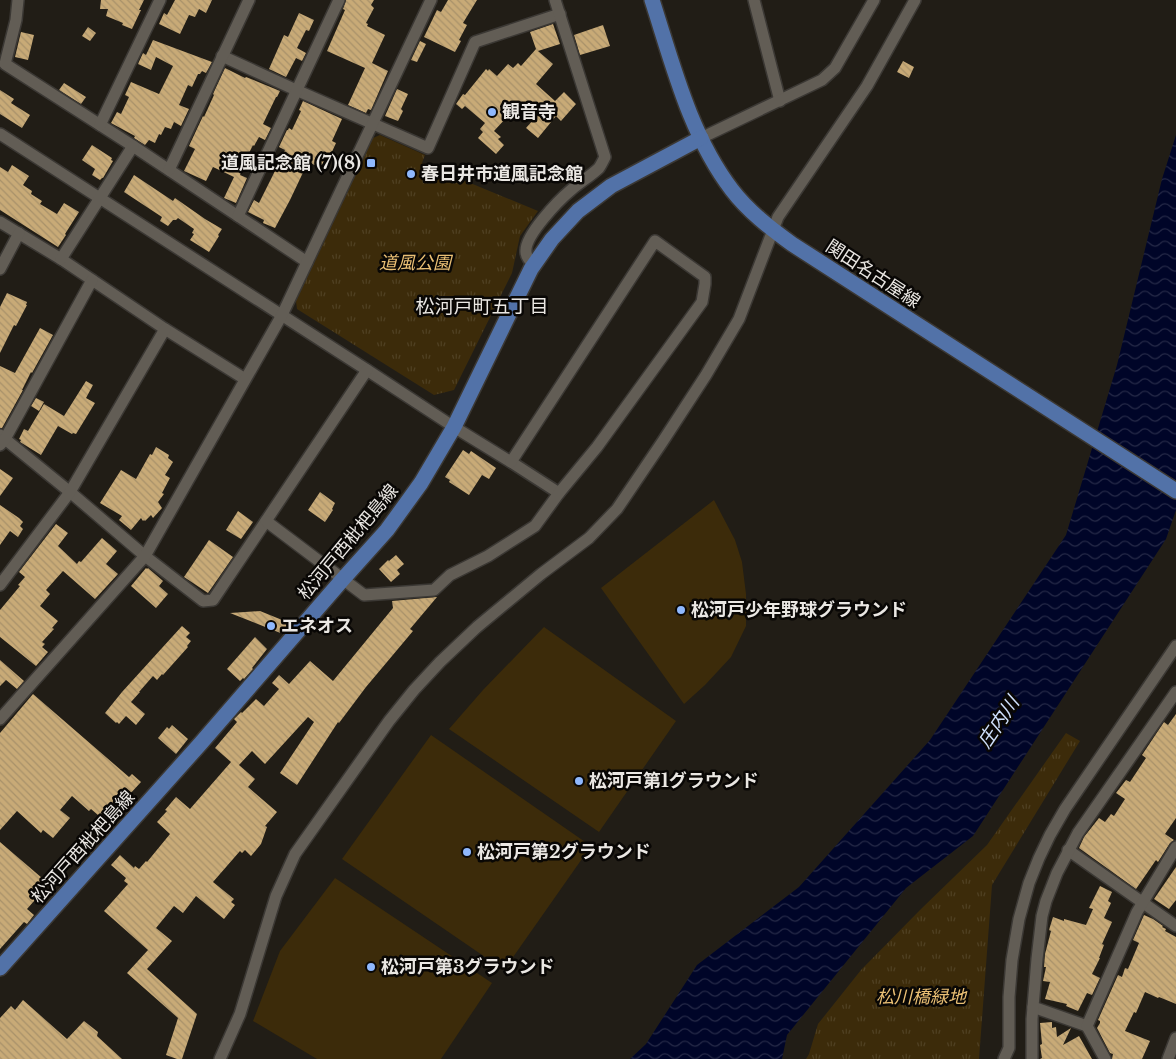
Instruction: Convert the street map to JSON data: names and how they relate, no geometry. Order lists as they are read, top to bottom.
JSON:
{
  "streets": {
    "main road": ["関田名古屋線", "松河戸西枇杷島線"]
  },
  "crossings": [
    ["関田名古屋線", "松河戸西枇杷島線"]
  ],
  "districts": ["松河戸町五丁目"],
  "water": ["庄内川"],
  "parks": ["道風公園", "松川橋緑地"],
  "places": {
    "other": [
      "観音寺",
      "春日井市道風記念館",
      "松河戸少年野球グラウンド",
      "エネオス",
      "松河戸第1グラウンド",
      "松河戸第2グラウンド",
      "松河戸第3グラウンド"
    ],
    "transit": ["道風記念館 (7)(8)"]
  }
}
